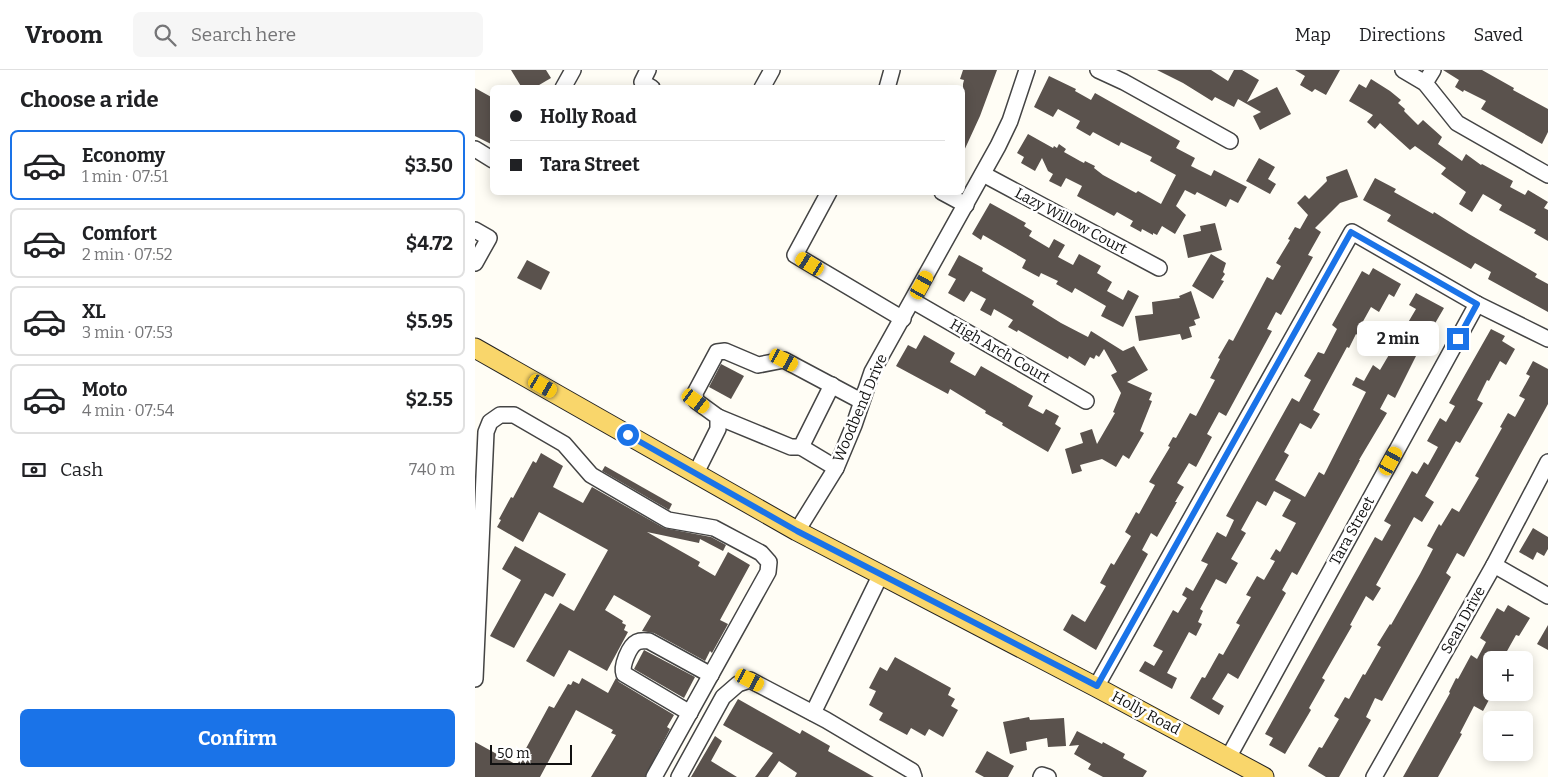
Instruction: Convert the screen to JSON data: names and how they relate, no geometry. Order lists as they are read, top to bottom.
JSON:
{
  "streets": {
    "main road": ["Holly Road"],
    "street": [
      "Lazy Willow Court",
      "High Arch Court",
      "Woodbend Drive",
      "Tara Street",
      "Sean Drive"
    ]
  },
  "crossings": [
    ["Lazy Willow Court", "Woodbend Drive"],
    ["High Arch Court", "Woodbend Drive"],
    ["Woodbend Drive", "Holly Road"],
    ["Tara Street", "Holly Road"]
  ],
  "scale_bar": "50 m",
  "page": {
    "header": "Vroom",
    "search": "Search here",
    "nav": ["Map", "Directions", "Saved"],
    "heading": "Choose a ride",
    "banner": ["Holly Road", "Tara Street"],
    "list": [
      {
        "name": "Economy",
        "note": "1 min · 07:51",
        "value": "$3.50"
      },
      {
        "name": "Comfort",
        "note": "2 min · 07:52",
        "value": "$4.72"
      },
      {
        "name": "XL",
        "note": "3 min · 07:53",
        "value": "$5.95"
      },
      {
        "name": "Moto",
        "note": "4 min · 07:54",
        "value": "$2.55"
      }
    ],
    "bubble": "2 min",
    "pay": ["Cash", "740 m"],
    "map_buttons": ["+", "−"],
    "buttons": "Confirm",
    "scale": "50 m"
  }
}
